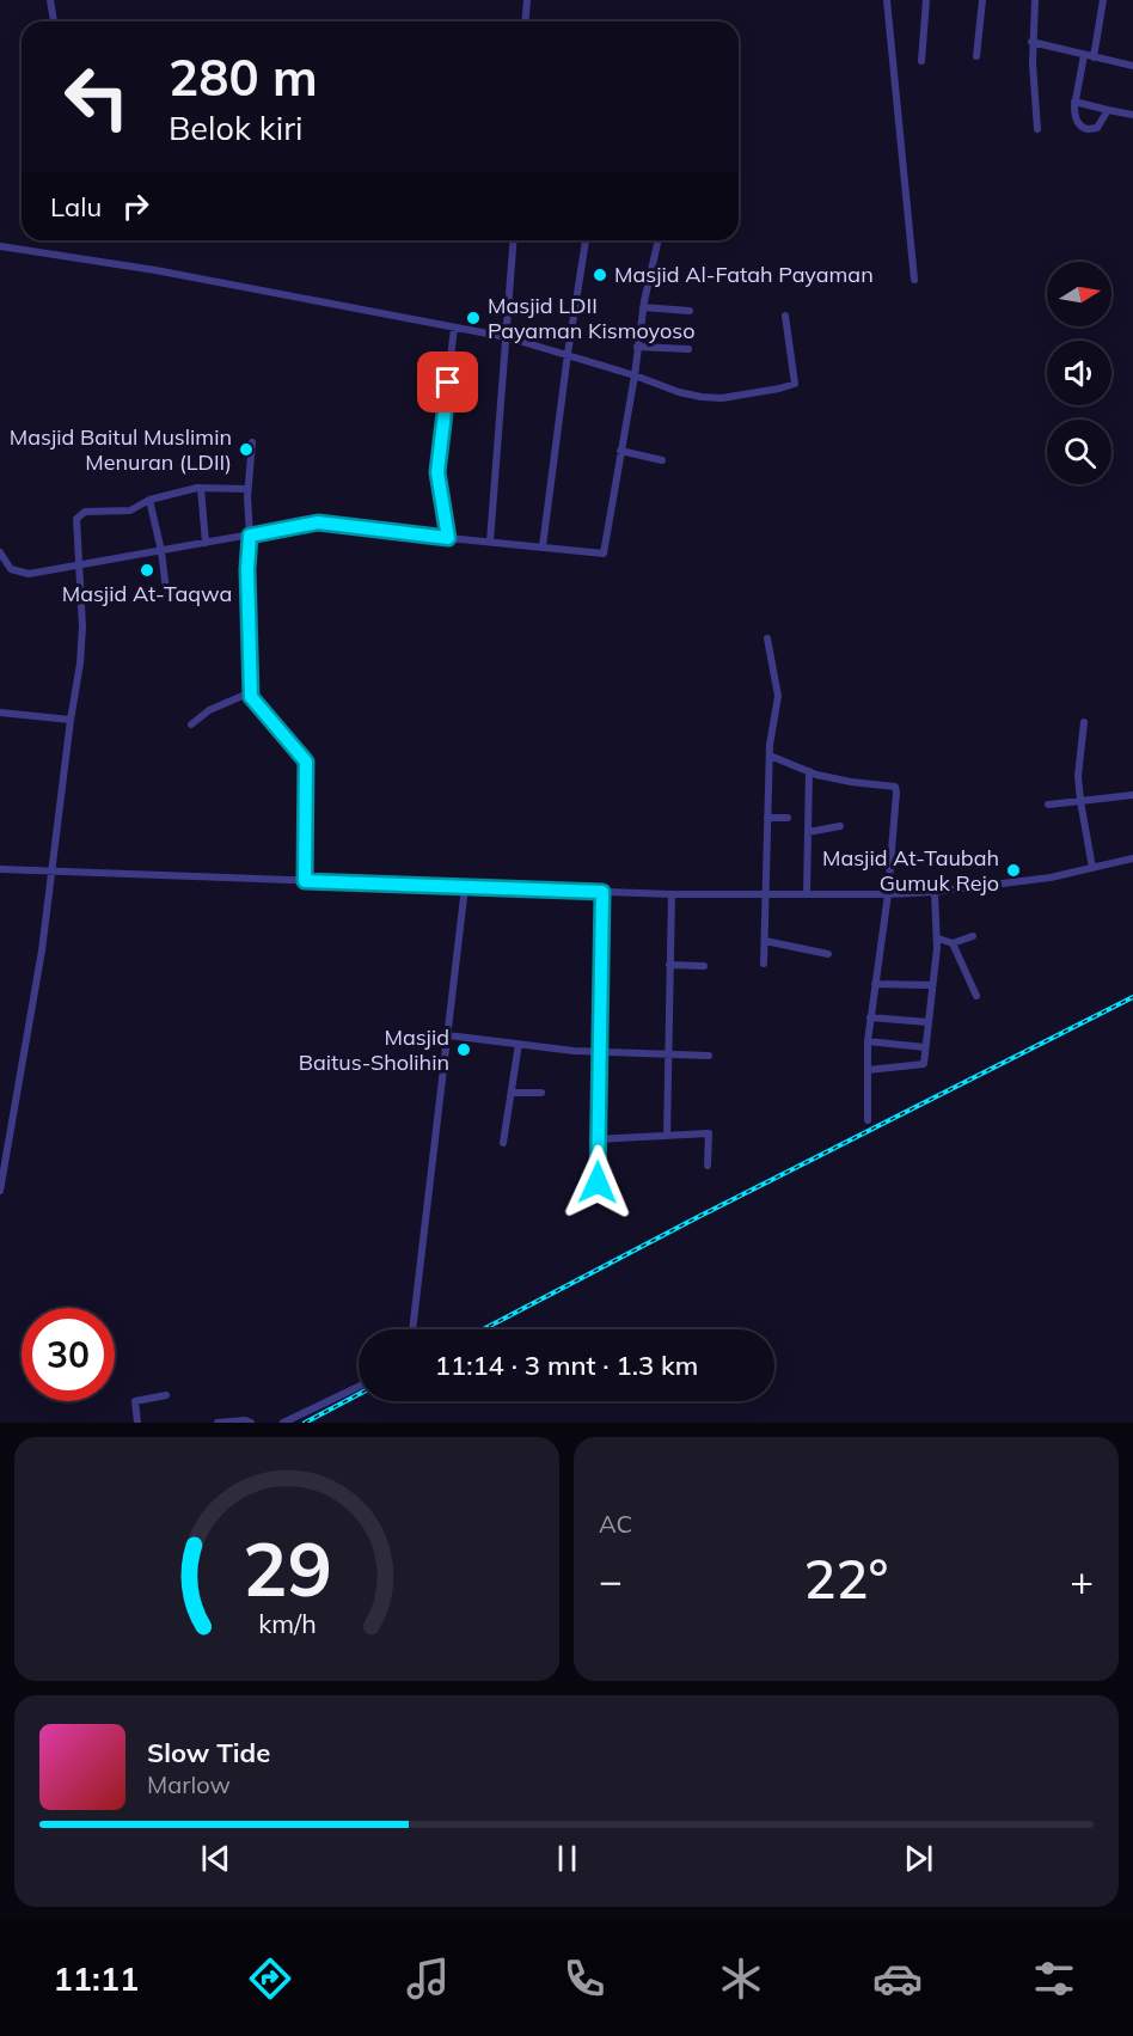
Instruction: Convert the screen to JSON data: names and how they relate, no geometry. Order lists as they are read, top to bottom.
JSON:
{
  "places": [
    "Masjid Al-Fatah Payaman",
    "Masjid LDII Payaman Kismoyoso",
    "Masjid Baitul Muslimin Menuran (LDII)",
    "Masjid At-Taqwa",
    "Masjid At-Taubah Gumuk Rejo",
    "Masjid Baitus-Sholihin"
  ],
  "north": "right",
  "page": {
    "turn": ["280 m", "Belok kiri"],
    "then": "Lalu",
    "limit": "30",
    "trip": "11:14 · 3 mnt · 1.3 km",
    "tile": "AC",
    "heat": ["−", "22°", "+"],
    "song": ["Slow Tide", "Marlow"],
    "tabs": "11:11",
    "gauge": ["29", "km/h"]
  }
}
